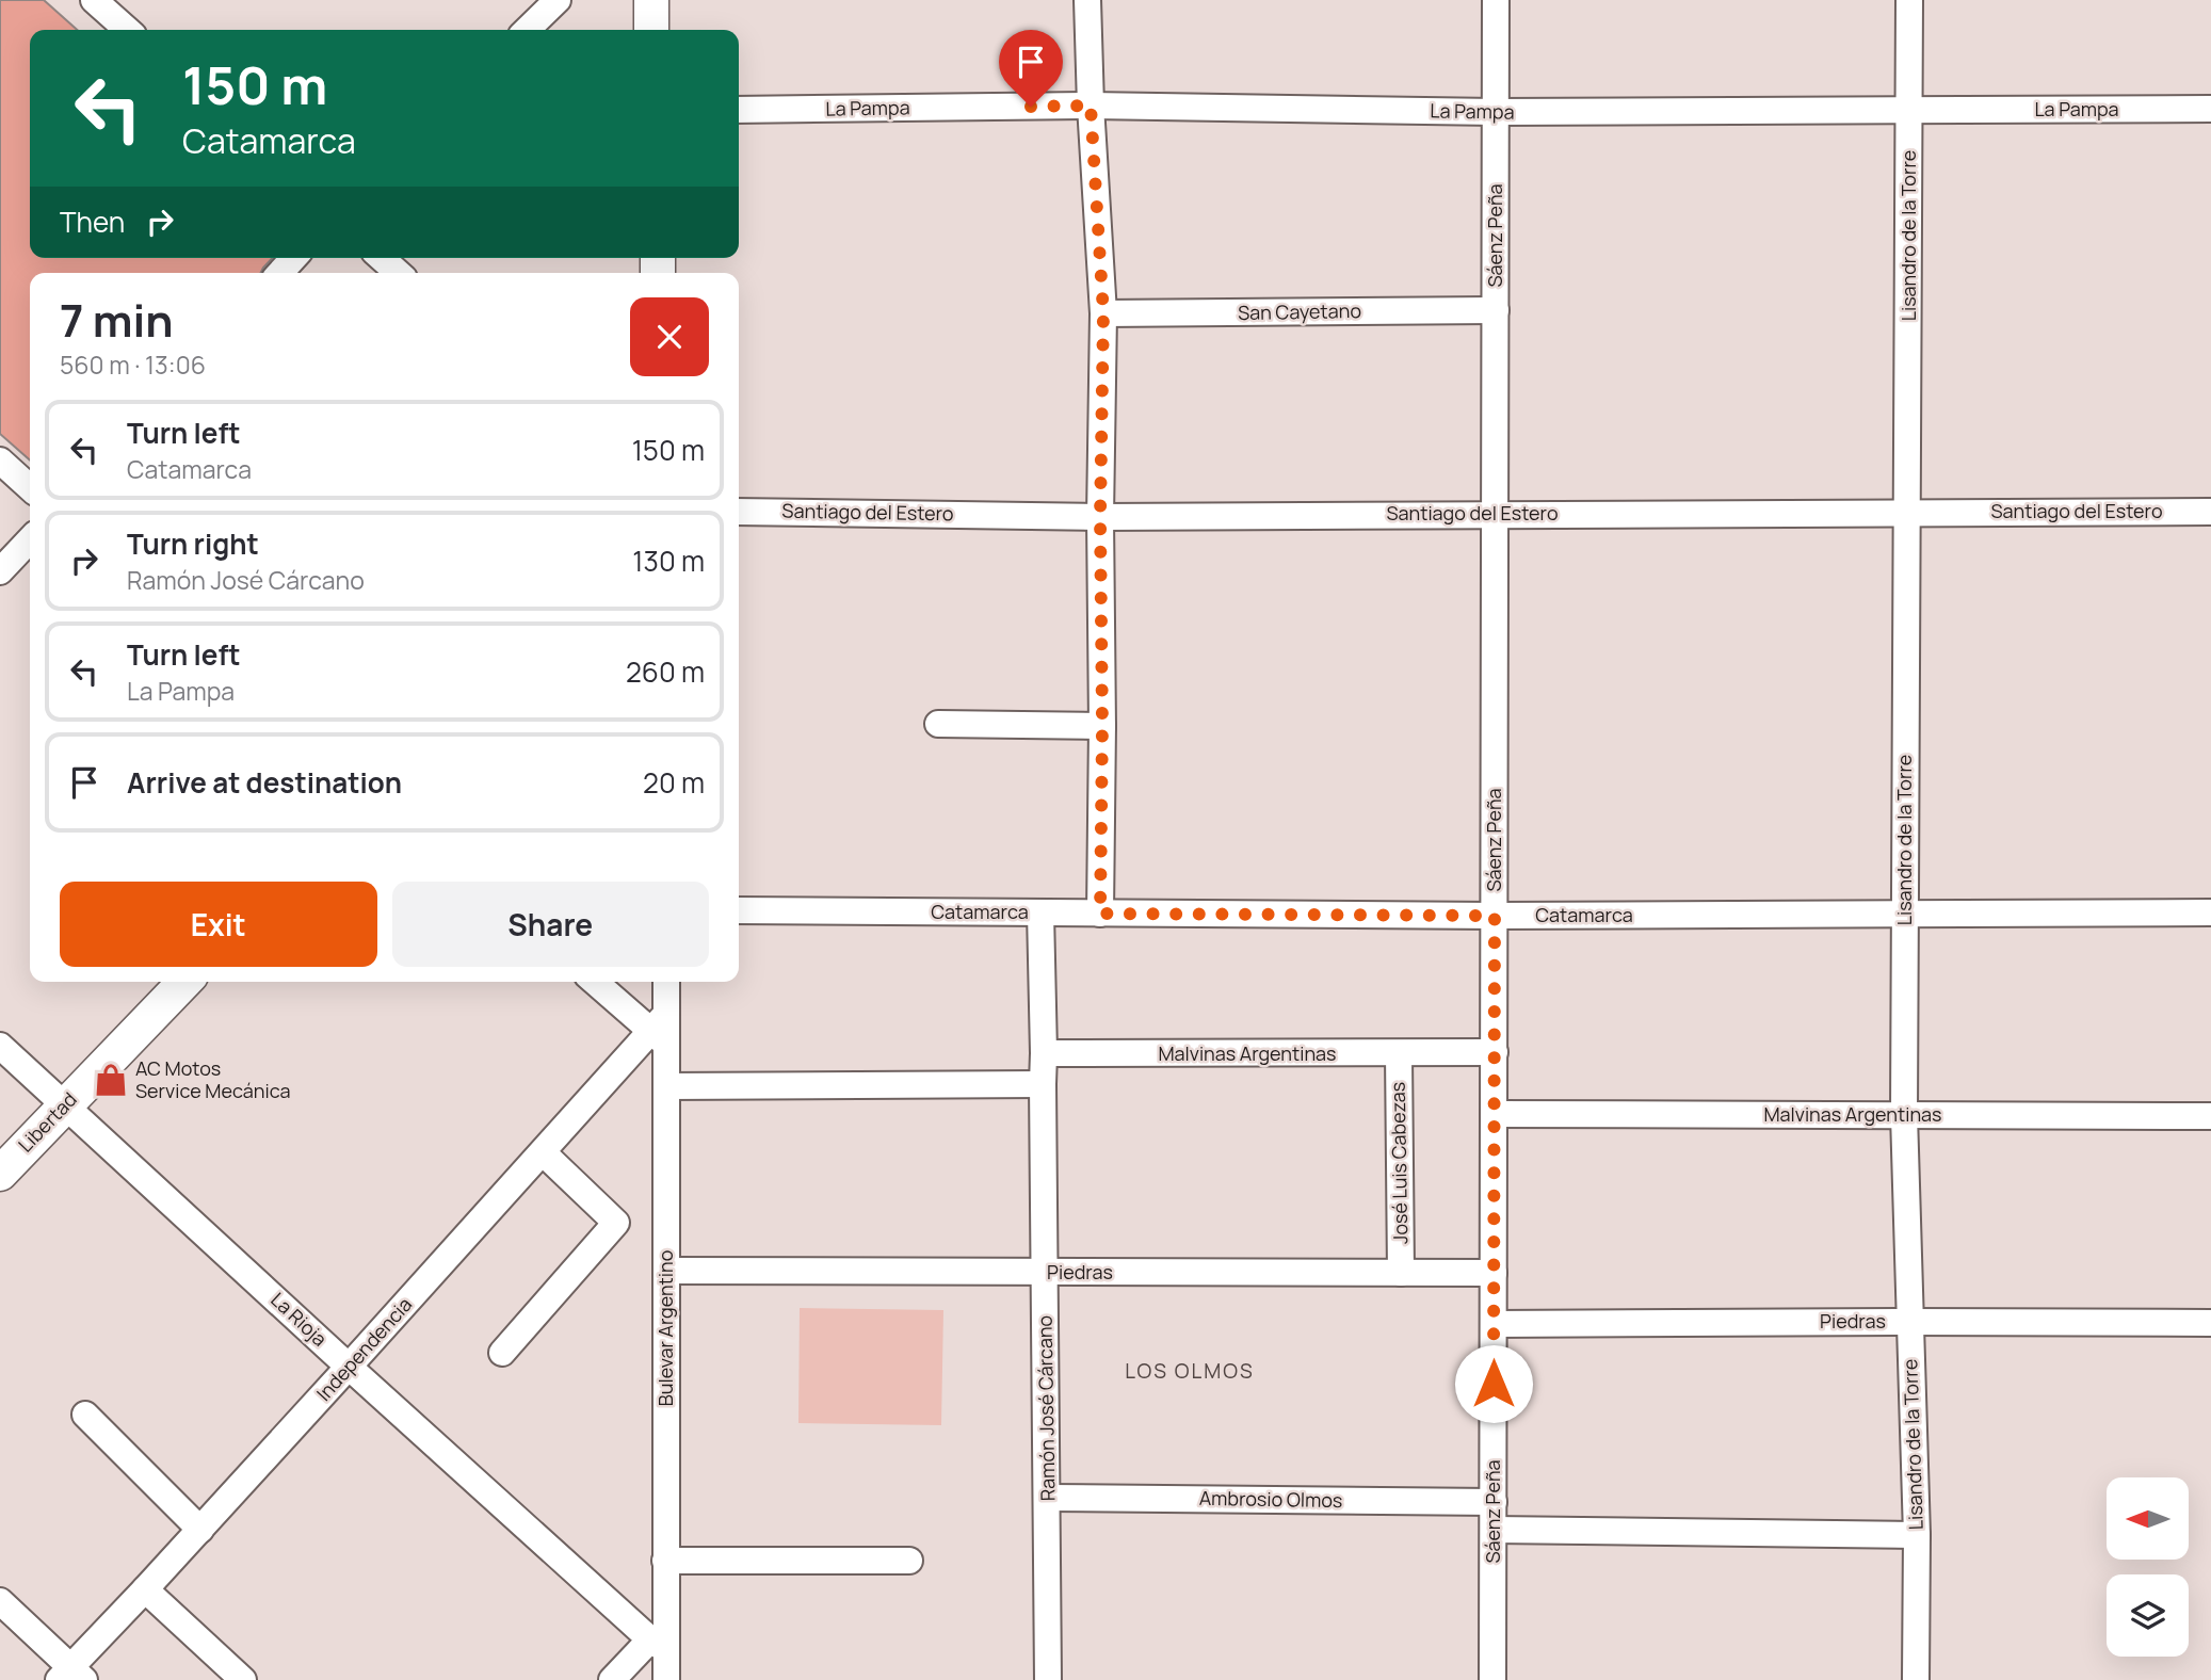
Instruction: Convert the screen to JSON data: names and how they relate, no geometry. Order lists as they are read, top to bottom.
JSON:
{
  "streets": {
    "main road": ["Libertad"],
    "street": [
      "La Pampa",
      "Sáenz Peña",
      "Lisandro de la Torre",
      "San Cayetano",
      "Santiago del Estero",
      "Catamarca",
      "Malvinas Argentinas",
      "José Luis Cabezas",
      "Piedras",
      "La Rioja",
      "Bulevar Argentino",
      "Independencia",
      "Ramón José Cárcano",
      "Ambrosio Olmos"
    ]
  },
  "crossings": [
    ["La Pampa", "Sáenz Peña"],
    ["La Pampa", "Lisandro de la Torre"],
    ["Sáenz Peña", "San Cayetano"],
    ["Sáenz Peña", "Santiago del Estero"],
    ["Sáenz Peña", "Catamarca"],
    ["Sáenz Peña", "Malvinas Argentinas"],
    ["Sáenz Peña", "Piedras"],
    ["Sáenz Peña", "Ambrosio Olmos"],
    ["Lisandro de la Torre", "Santiago del Estero"],
    ["Lisandro de la Torre", "Catamarca"],
    ["Lisandro de la Torre", "Malvinas Argentinas"],
    ["Lisandro de la Torre", "Piedras"],
    ["Catamarca", "Ramón José Cárcano"],
    ["Malvinas Argentinas", "José Luis Cabezas"],
    ["Malvinas Argentinas", "Ramón José Cárcano"],
    ["Libertad", "La Rioja"],
    ["José Luis Cabezas", "Piedras"],
    ["Piedras", "Bulevar Argentino"],
    ["Piedras", "Ramón José Cárcano"],
    ["La Rioja", "Bulevar Argentino"],
    ["La Rioja", "Independencia"],
    ["Bulevar Argentino", "Independencia"],
    ["Ramón José Cárcano", "Ambrosio Olmos"]
  ],
  "districts": ["LOS OLMOS"],
  "places": {
    "shop": ["AC Motos Service Mecánica"]
  },
  "north": "left",
  "page": {
    "turn": ["150 m", "Catamarca"],
    "then": "Then",
    "heading": ["7 min", "560 m · 13:06"],
    "list": [
      {
        "name": "Turn left",
        "note": "Catamarca",
        "value": "150 m"
      },
      {
        "name": "Turn right",
        "note": "Ramón José Cárcano",
        "value": "130 m"
      },
      {
        "name": "Turn left",
        "note": "La Pampa",
        "value": "260 m"
      },
      {
        "name": "Arrive at destination",
        "value": "20 m"
      }
    ],
    "buttons": ["Exit", "Share"]
  }
}
